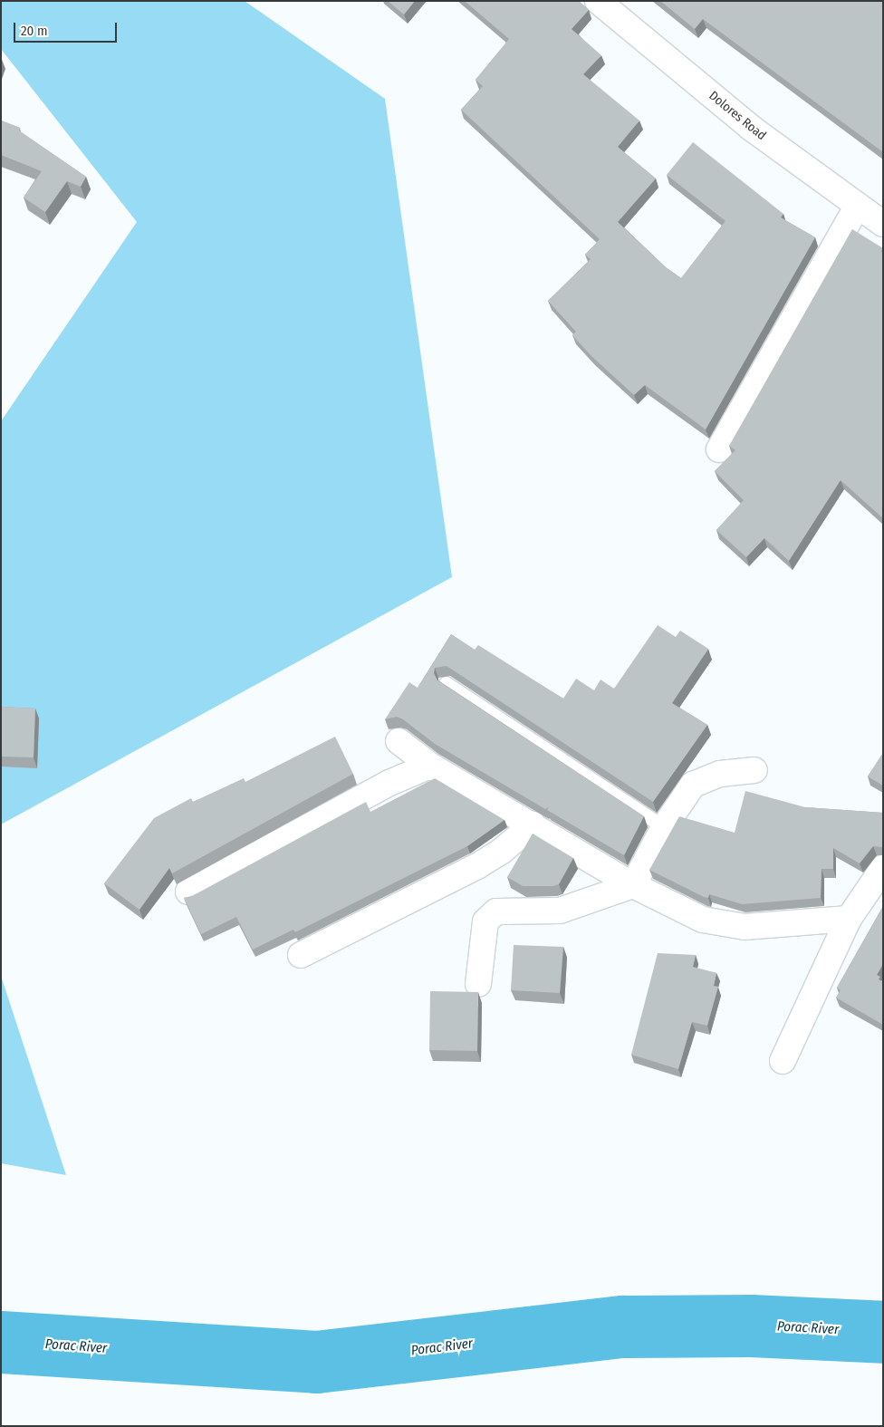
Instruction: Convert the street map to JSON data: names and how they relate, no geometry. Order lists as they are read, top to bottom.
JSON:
{
  "streets": {
    "street": ["Dolores Road"]
  },
  "water": ["Porac River"],
  "scale_bar": "20 m"
}
